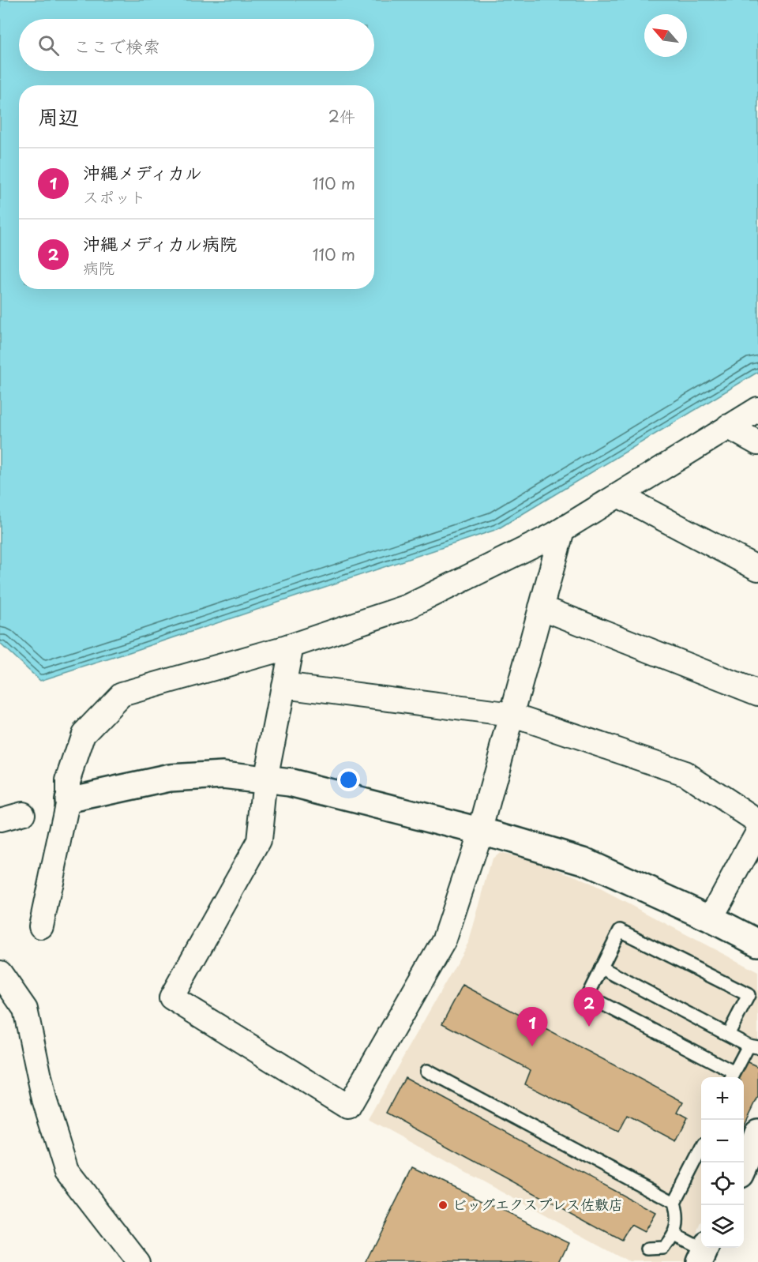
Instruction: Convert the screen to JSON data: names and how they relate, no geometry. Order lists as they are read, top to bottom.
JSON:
{
  "places": ["ビッグエクスプレス佐敷店"],
  "north": "top left",
  "page": {
    "search": "ここで検索",
    "heading": ["周辺", "2件"],
    "list": [
      {
        "mark": "1",
        "name": "沖縄メディカル",
        "note": "スポット",
        "value": "110 m"
      },
      {
        "mark": "2",
        "name": "沖縄メディカル病院",
        "note": "病院",
        "value": "110 m"
      }
    ],
    "pins": ["2", "1"],
    "map_buttons": ["+", "−"]
  }
}
